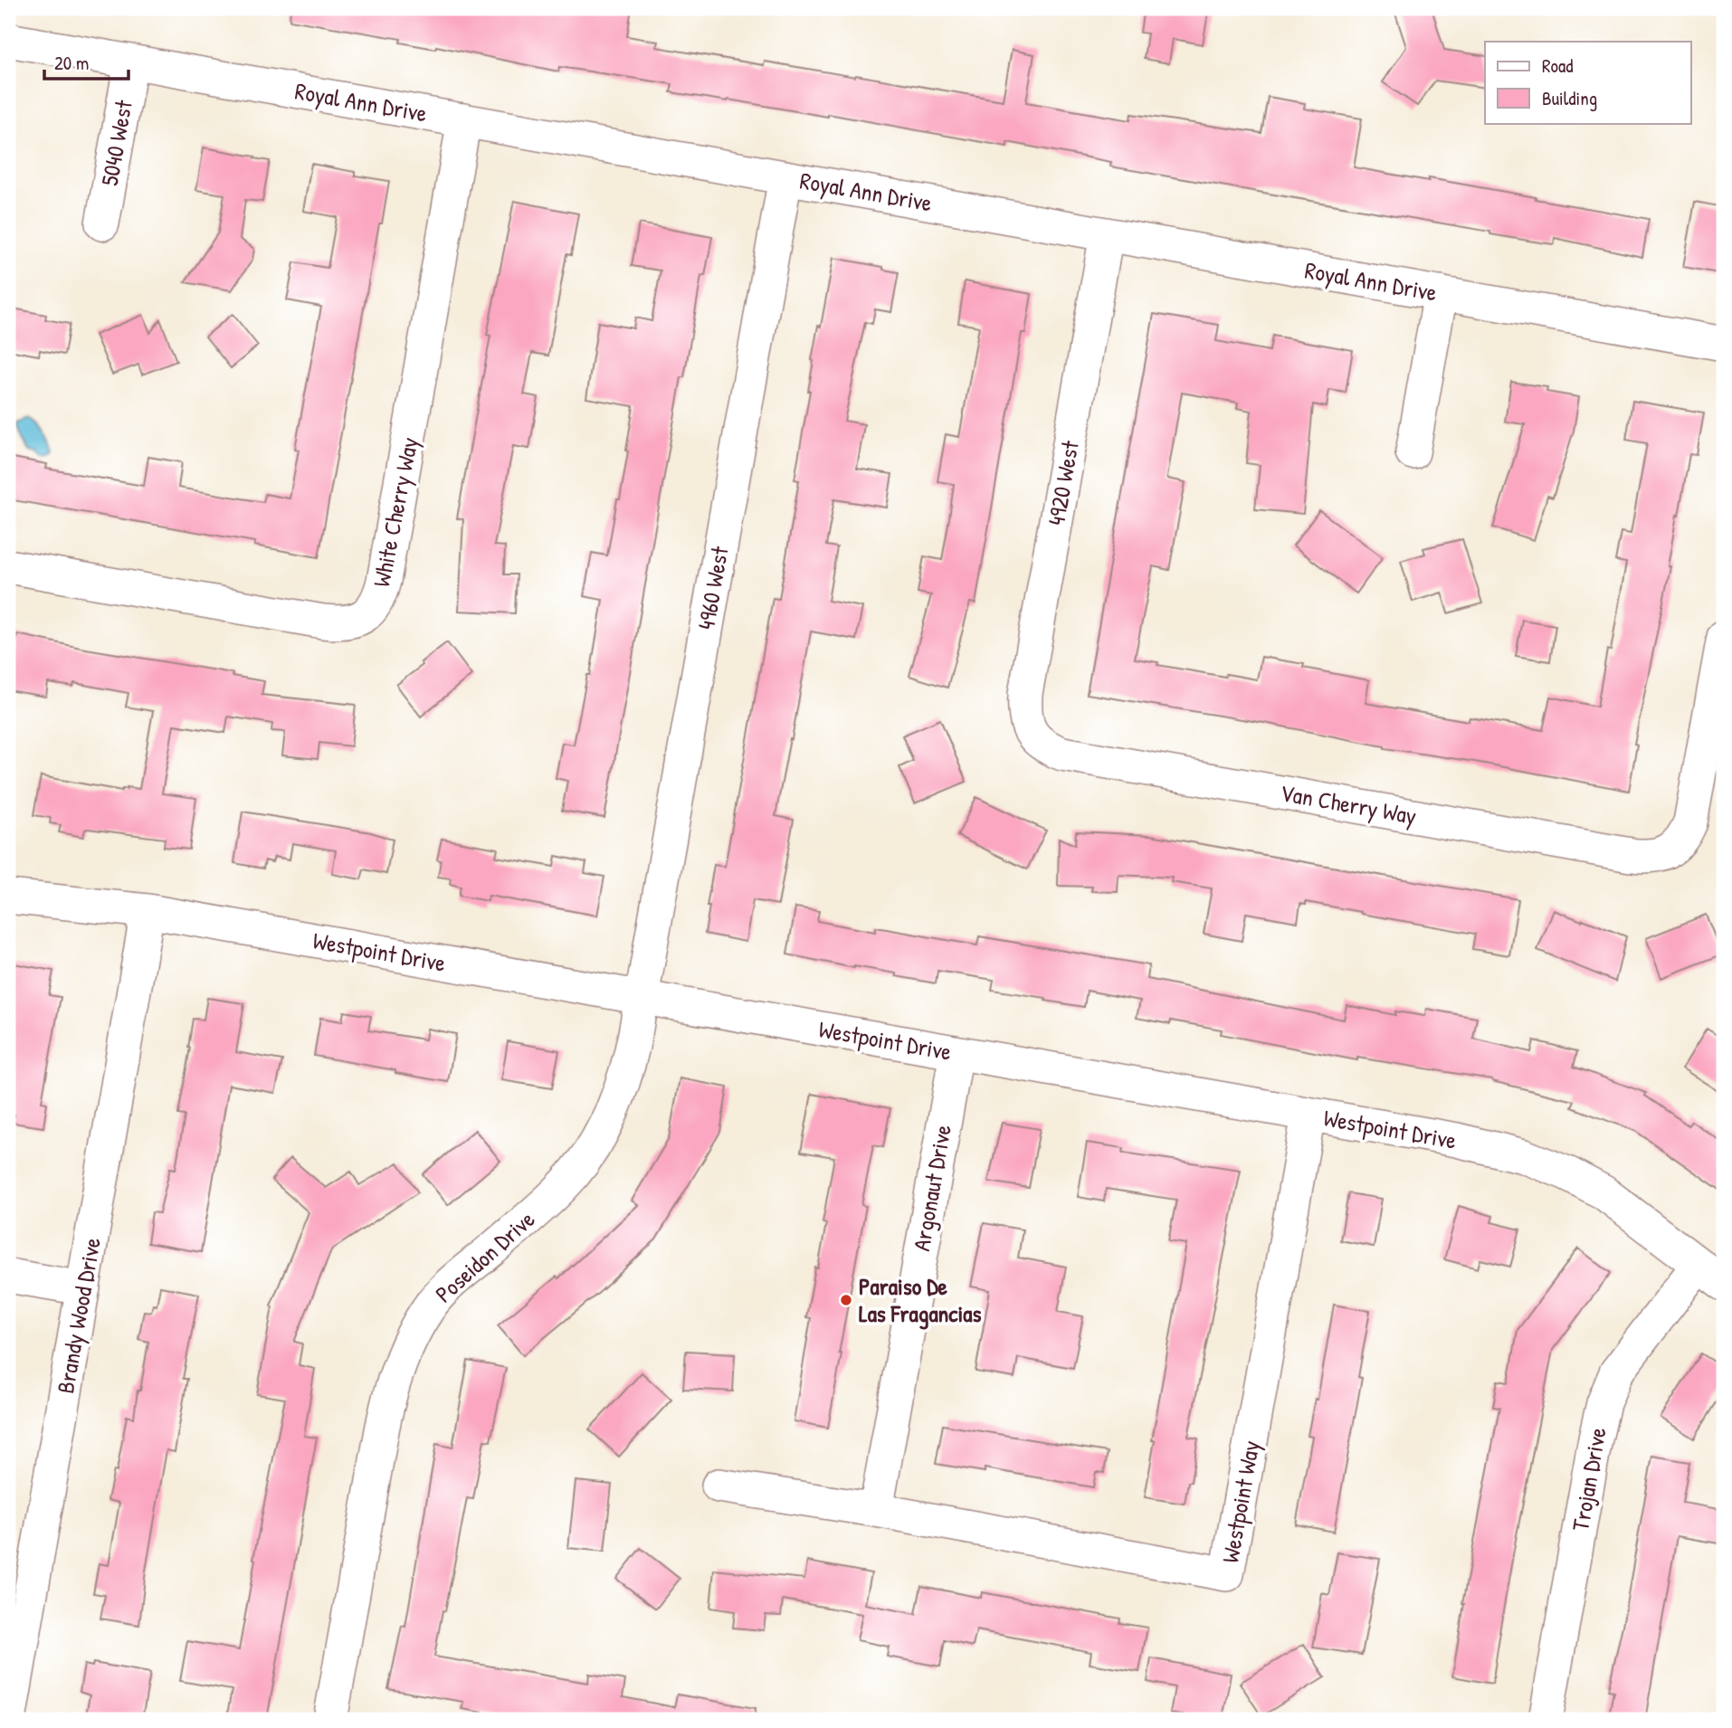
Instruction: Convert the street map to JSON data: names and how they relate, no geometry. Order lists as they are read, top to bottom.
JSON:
{
  "streets": {
    "street": [
      "Royal Ann Drive",
      "5040 West",
      "4920 West",
      "White Cherry Way",
      "4960 West",
      "Van Cherry Way",
      "Westpoint Drive",
      "Argonaut Drive",
      "Poseidon Drive",
      "Brandy Wood Drive",
      "Trojan Drive",
      "Westpoint Way"
    ]
  },
  "crossings": [
    ["Royal Ann Drive", "5040 West"],
    ["Royal Ann Drive", "4920 West"],
    ["Royal Ann Drive", "White Cherry Way"],
    ["Royal Ann Drive", "4960 West"],
    ["4920 West", "Van Cherry Way"],
    ["4960 West", "Westpoint Drive"],
    ["4960 West", "Poseidon Drive"],
    ["Westpoint Drive", "Argonaut Drive"],
    ["Westpoint Drive", "Poseidon Drive"],
    ["Westpoint Drive", "Brandy Wood Drive"],
    ["Westpoint Drive", "Trojan Drive"],
    ["Westpoint Drive", "Westpoint Way"],
    ["Argonaut Drive", "Westpoint Way"]
  ],
  "places": ["Paraiso De Las Fragancias"],
  "legend": ["Road", "Building"],
  "scale_bar": "20 m"
}
